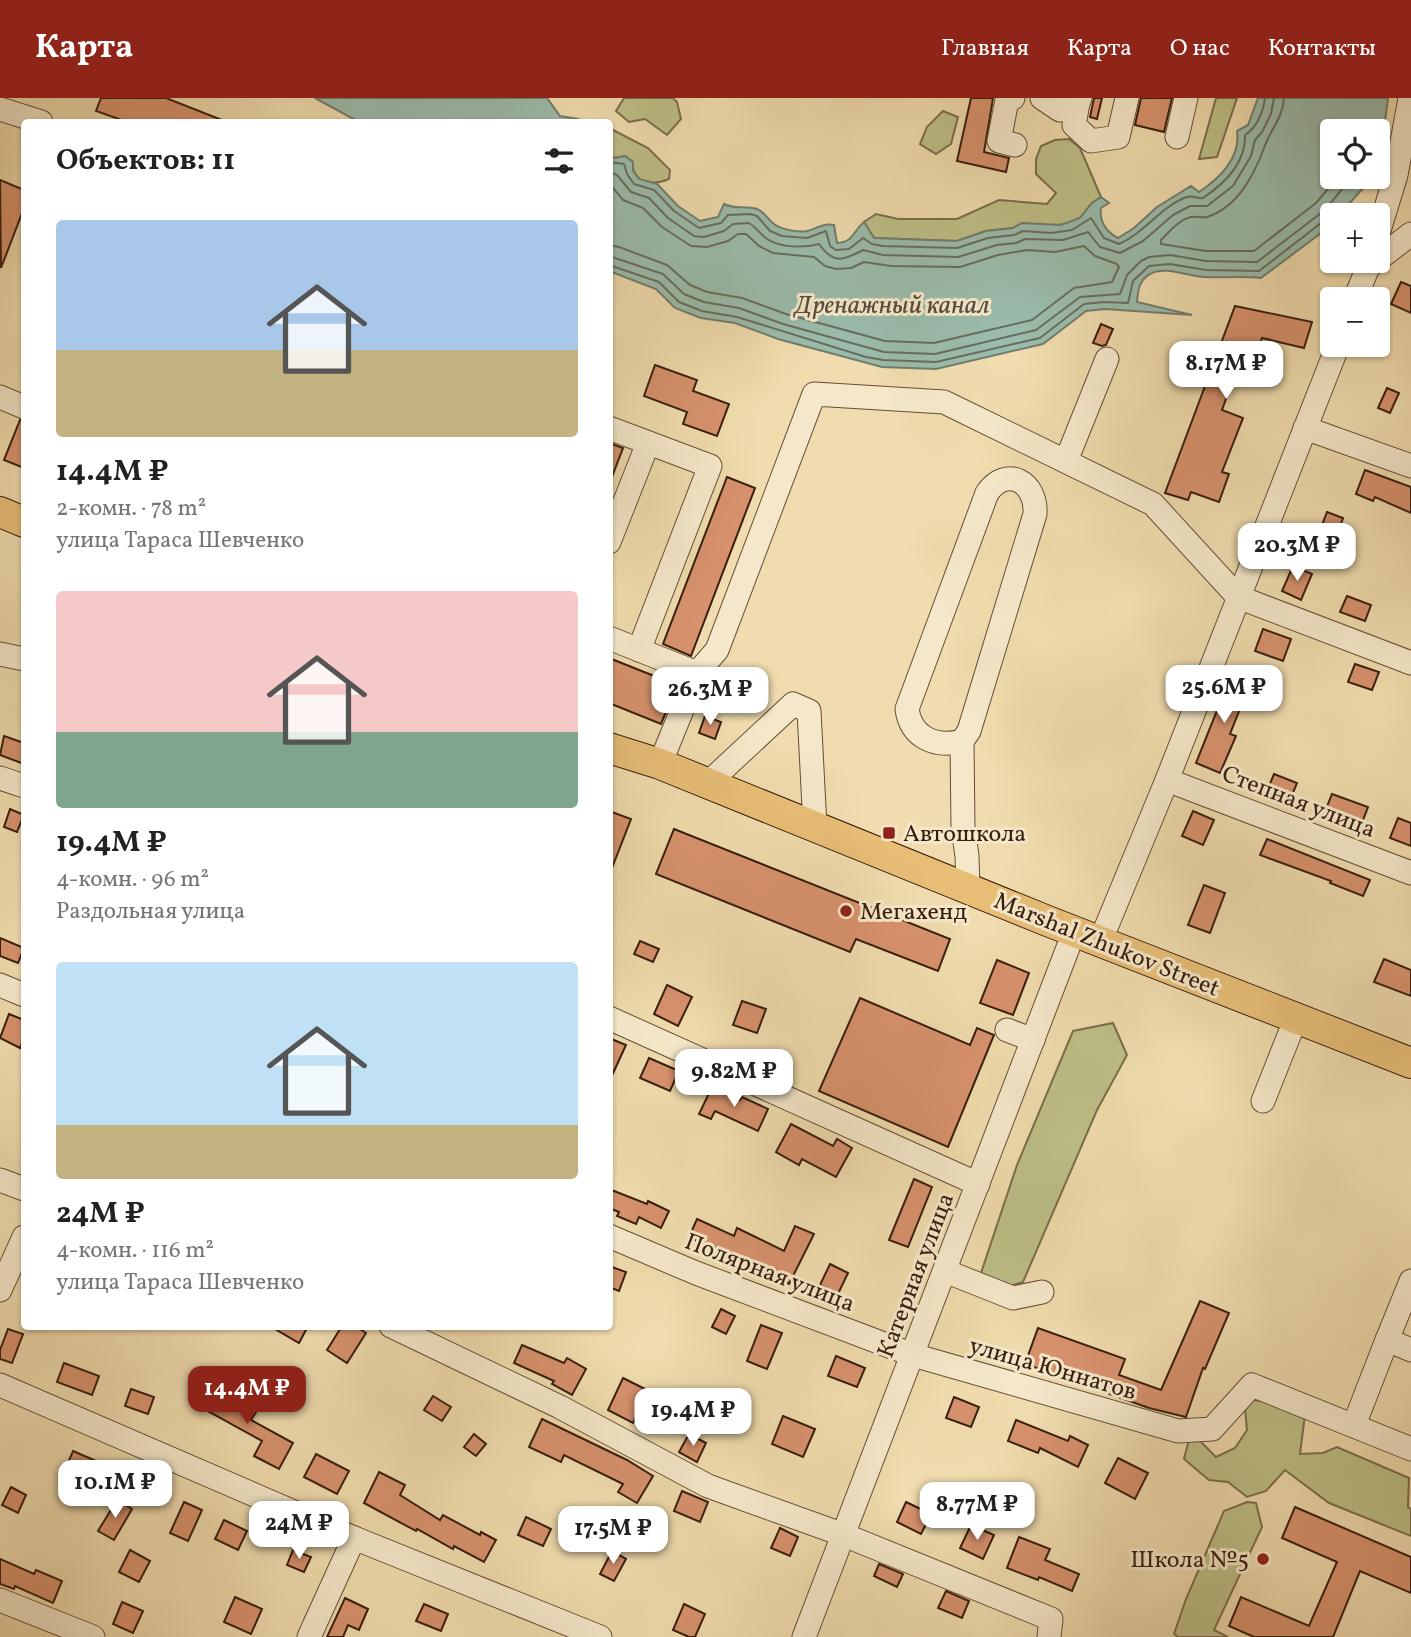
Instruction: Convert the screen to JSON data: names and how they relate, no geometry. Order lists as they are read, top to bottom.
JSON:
{
  "streets": {
    "main road": ["Marshal Zhukov Street"],
    "street": [
      "Степная улица",
      "Полярная улица",
      "Катерная улица",
      "улица Юннатов"
    ]
  },
  "crossings": [
    ["Степная улица", "Катерная улица"],
    ["Marshal Zhukov Street", "Катерная улица"],
    ["Полярная улица", "Катерная улица"],
    ["Полярная улица", "улица Юннатов"],
    ["Катерная улица", "улица Юннатов"]
  ],
  "water": ["Дренажный канал"],
  "places": {
    "transit": ["Автошкола"],
    "other": ["Мегахенд", "Школа №5"]
  },
  "page": {
    "header": "Карта",
    "nav": [
      "Главная",
      "Карта",
      "О нас",
      "Контакты"
    ],
    "map_buttons": ["+", "−"],
    "heading": "Объектов: 11",
    "list": [
      {
        "name": "14.4M ₽",
        "note": "2-комн. · 78 m² · улица Тараса Шевченко"
      },
      {
        "name": "19.4M ₽",
        "note": "4-комн. · 96 m² · Раздольная улица"
      },
      {
        "name": "24M ₽",
        "note": "4-комн. · 116 m² · улица Тараса Шевченко"
      }
    ],
    "price": [
      "8.17M ₽",
      "20.3M ₽",
      "25.6M ₽",
      "26.3M ₽",
      "9.82M ₽",
      "14.4M ₽",
      "19.4M ₽",
      "10.1M ₽",
      "8.77M ₽",
      "24M ₽",
      "17.5M ₽"
    ]
  }
}
